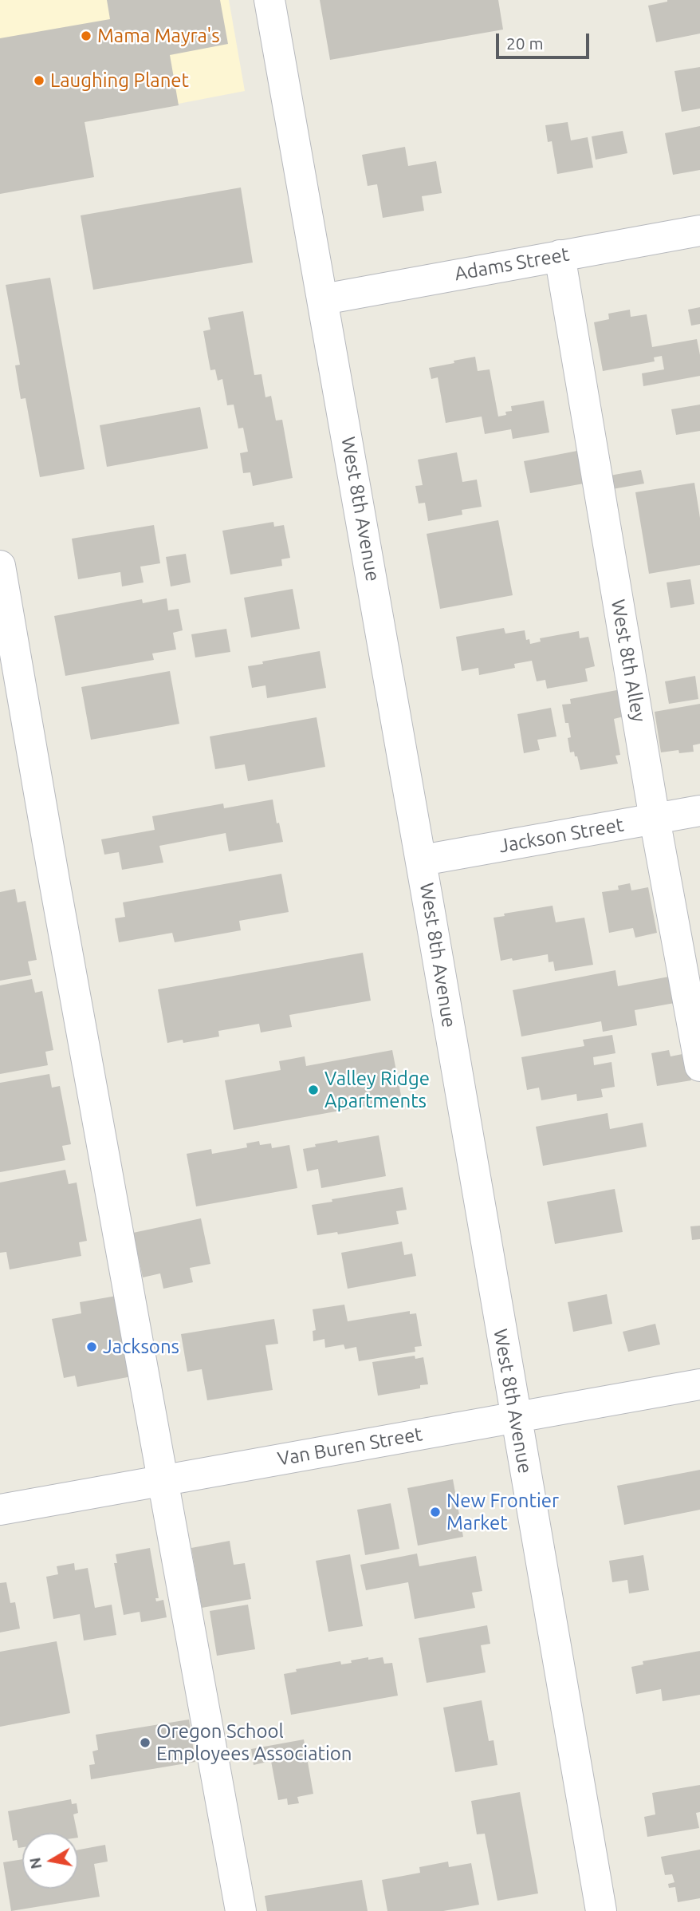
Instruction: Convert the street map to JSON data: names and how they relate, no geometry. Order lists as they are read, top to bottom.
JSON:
{
  "streets": {
    "street": [
      "Adams Street",
      "West 8th Avenue",
      "West 8th Alley",
      "Jackson Street",
      "Van Buren Street"
    ]
  },
  "crossings": [
    ["Adams Street", "West 8th Avenue"],
    ["Adams Street", "West 8th Alley"],
    ["West 8th Avenue", "Jackson Street"],
    ["West 8th Avenue", "Van Buren Street"],
    ["West 8th Alley", "Jackson Street"]
  ],
  "places": [
    "Mama Mayra's",
    "Laughing Planet",
    "Valley Ridge Apartments",
    "Jacksons",
    "New Frontier Market",
    "Oregon School Employees Association"
  ],
  "scale_bar": "20 m",
  "north": "left"
}
